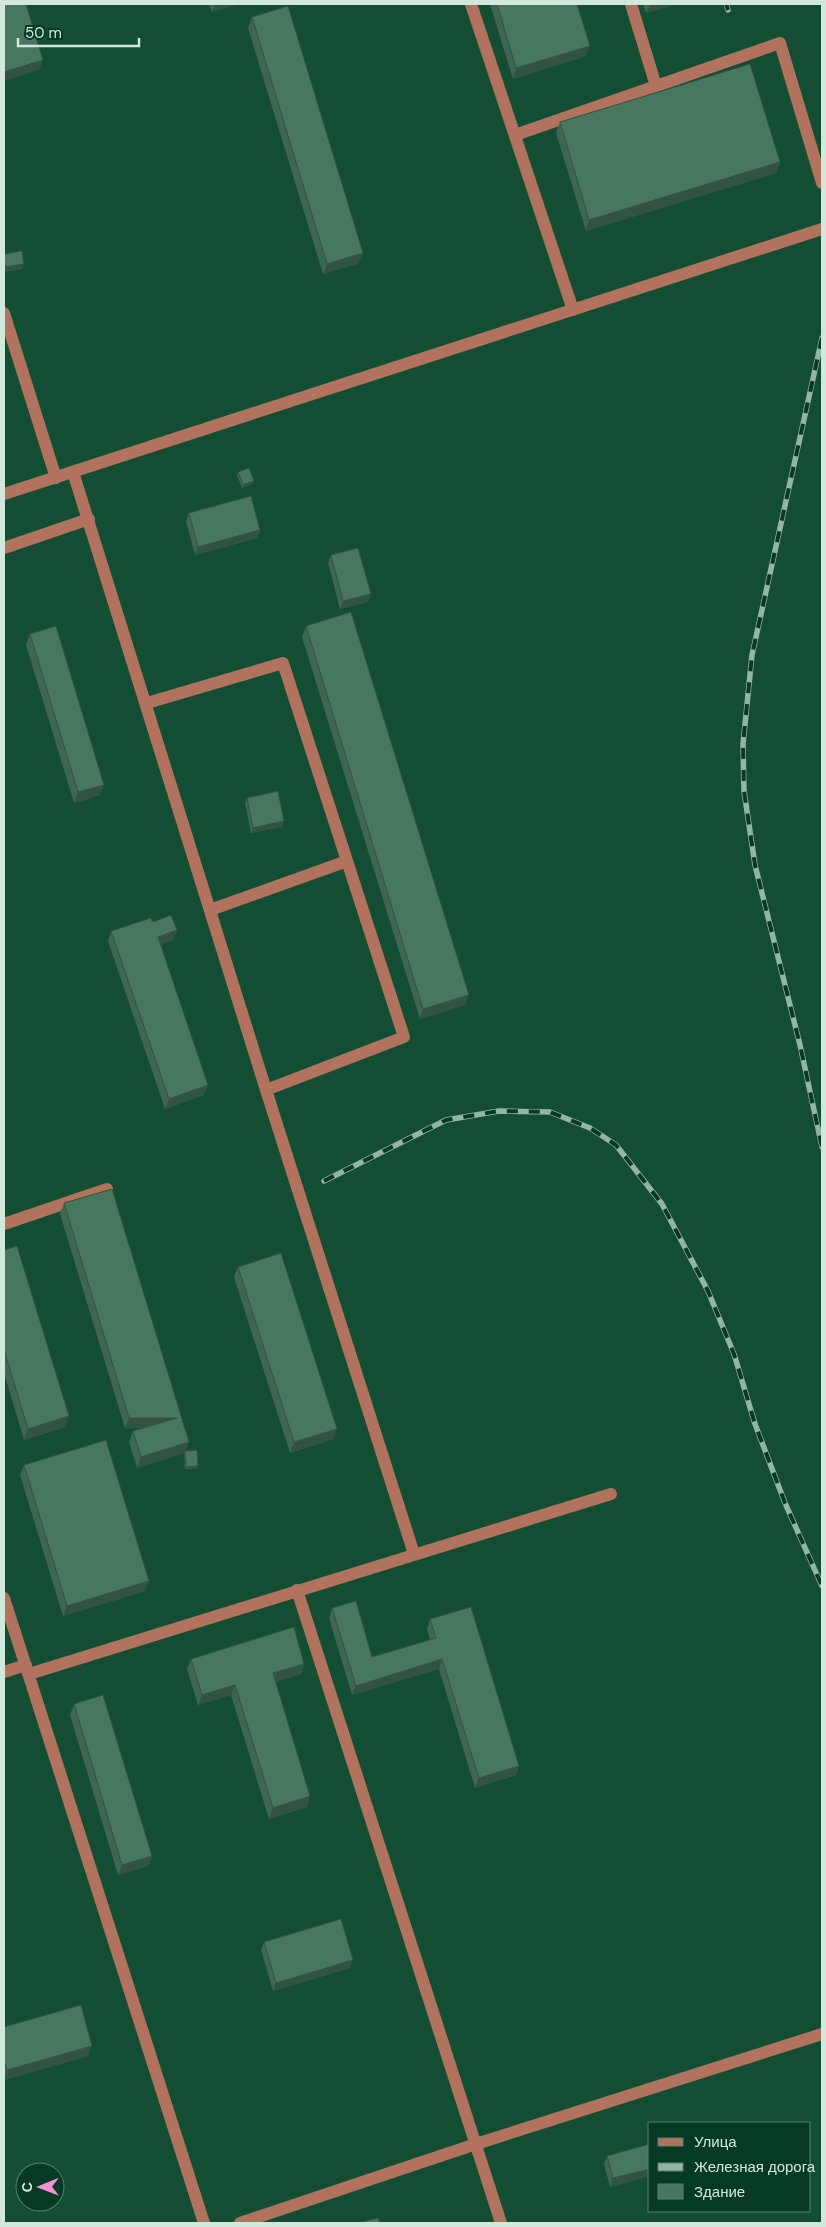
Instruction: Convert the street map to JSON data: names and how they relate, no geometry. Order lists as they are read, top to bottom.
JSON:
{
  "legend": ["Улица", "Железная дорога", "Здание"],
  "scale_bar": "50 m",
  "north": "left"
}
